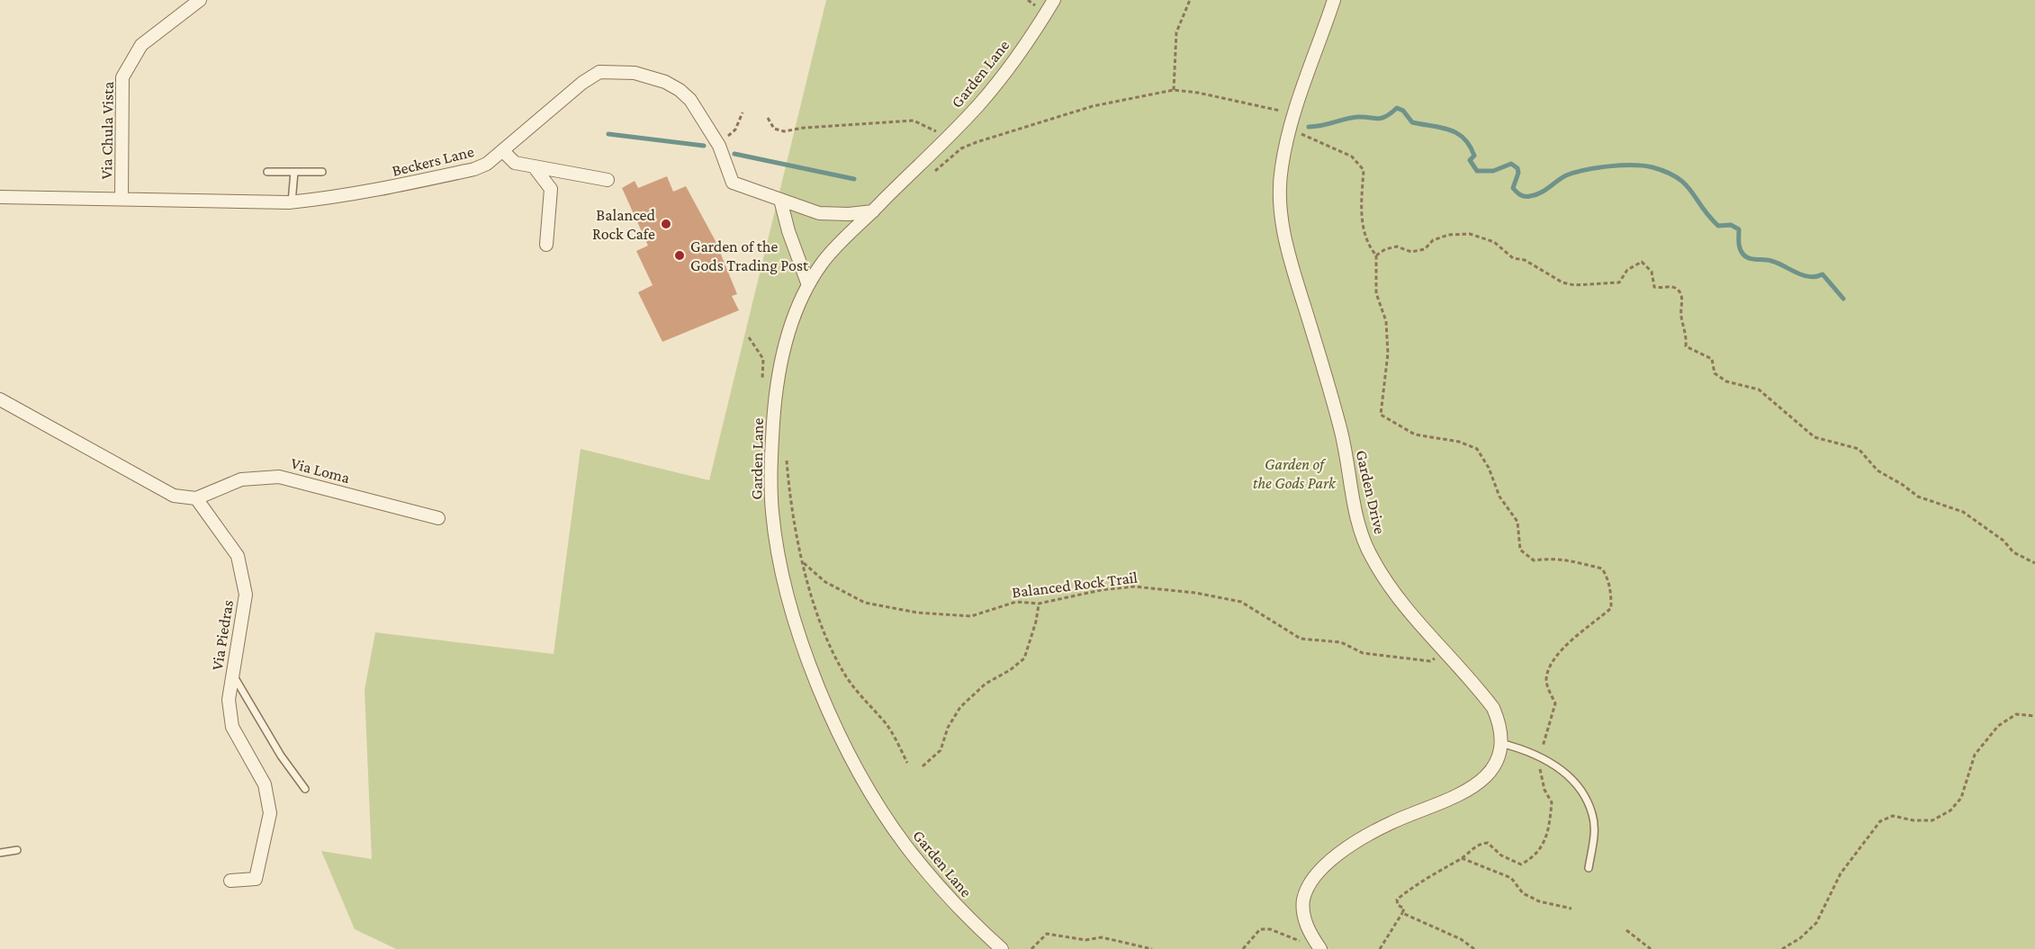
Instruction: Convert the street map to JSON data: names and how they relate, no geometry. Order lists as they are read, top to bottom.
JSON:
{
  "streets": {
    "street": [
      "Garden Lane",
      "Via Chula Vista",
      "Beckers Lane",
      "Via Loma",
      "Garden Drive",
      "Via Piedras"
    ],
    "path": ["Balanced Rock Trail"]
  },
  "crossings": [
    ["Garden Lane", "Beckers Lane"],
    ["Via Chula Vista", "Beckers Lane"],
    ["Via Loma", "Via Piedras"],
    ["Garden Drive", "Balanced Rock Trail"]
  ],
  "parks": ["Garden of the Gods Park"],
  "places": ["Balanced Rock Cafe", "Garden of the Gods Trading Post"]
}
